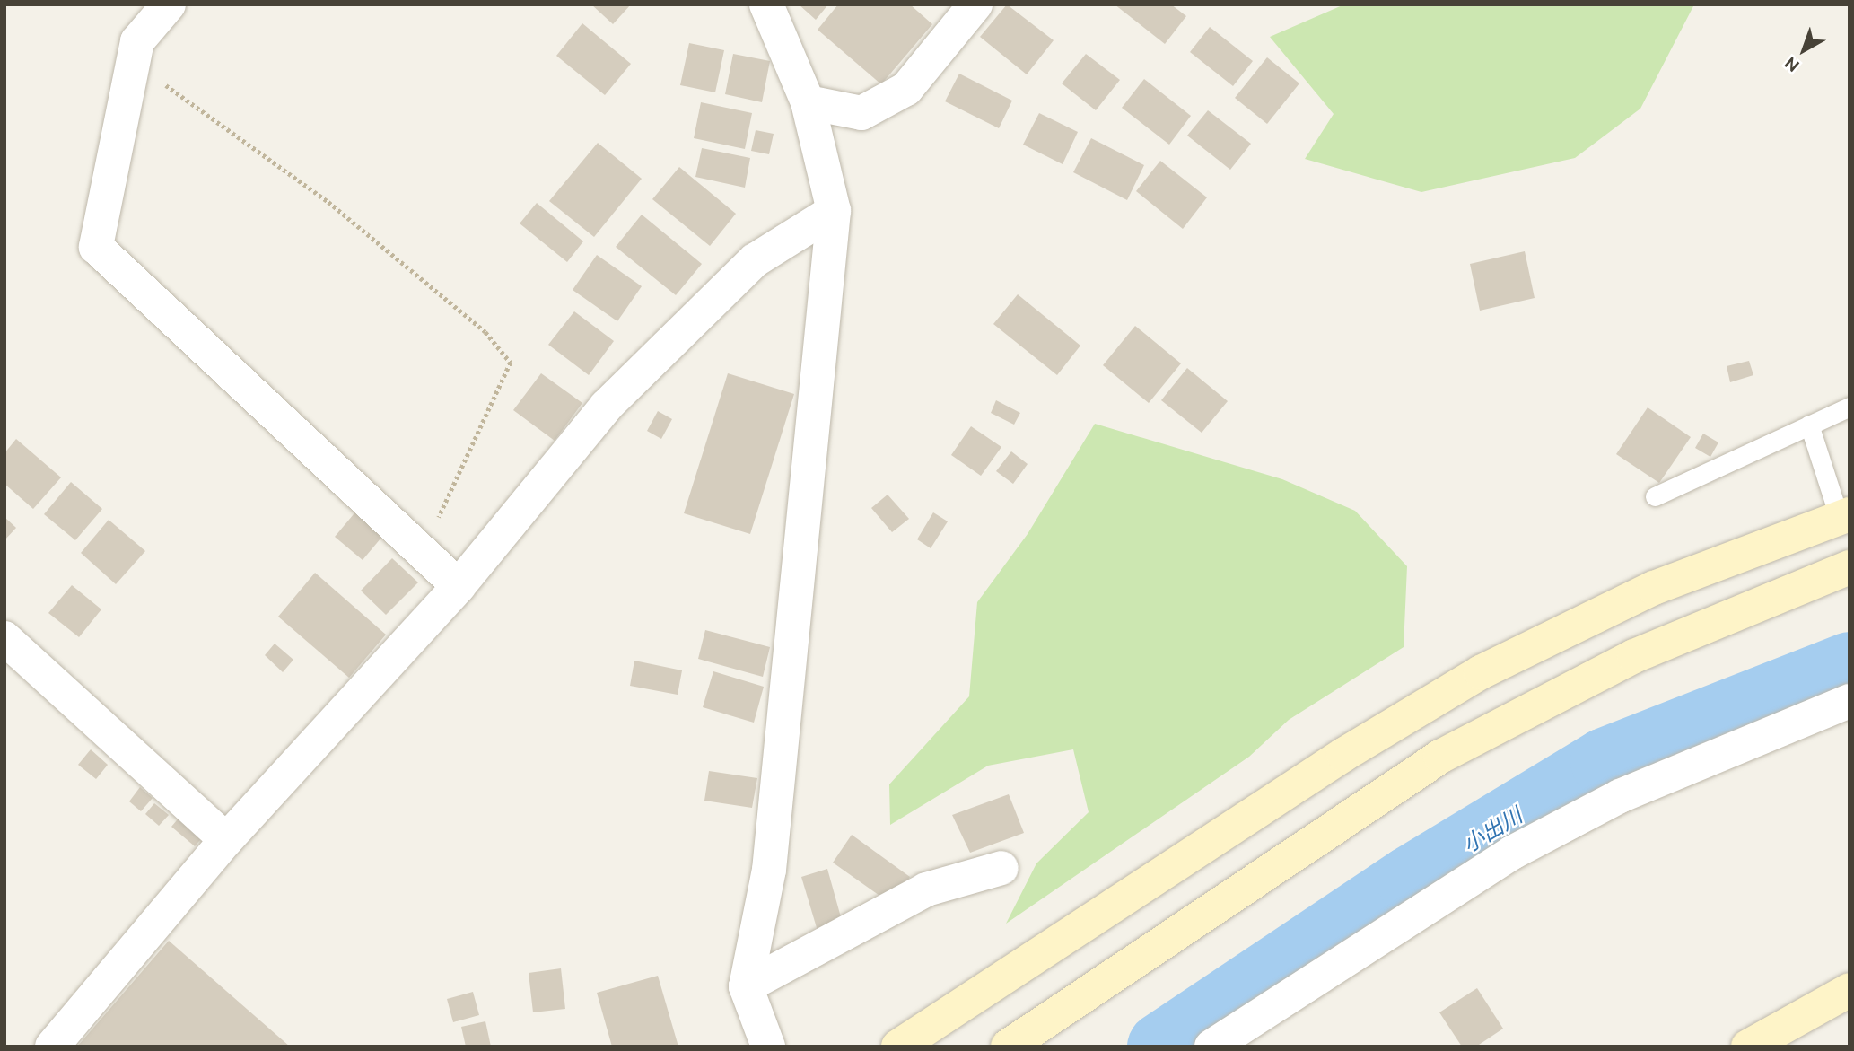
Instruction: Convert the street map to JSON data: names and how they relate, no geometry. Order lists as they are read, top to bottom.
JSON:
{
  "water": ["小出川"],
  "north": "bottom left"
}
